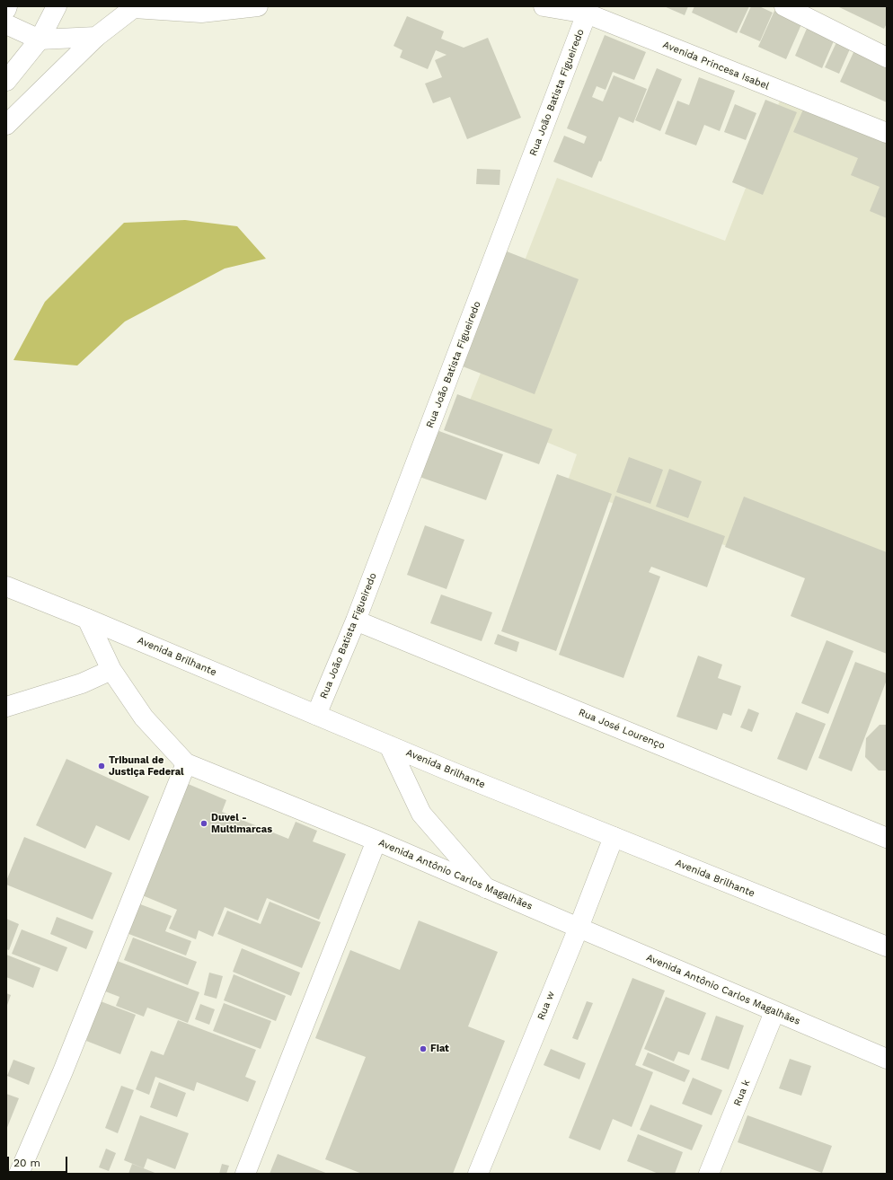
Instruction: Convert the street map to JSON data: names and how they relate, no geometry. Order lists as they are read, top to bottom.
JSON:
{
  "streets": {
    "main road": [
      "Avenida Princesa Isabel",
      "Rua João Batista Figueiredo",
      "Avenida Brilhante",
      "Rua José Lourenço",
      "Avenida Antônio Carlos Magalhães",
      "Rua w",
      "Rua k"
    ]
  },
  "crossings": [
    ["Avenida Princesa Isabel", "Rua João Batista Figueiredo"],
    ["Rua João Batista Figueiredo", "Avenida Brilhante"],
    ["Rua João Batista Figueiredo", "Rua José Lourenço"],
    ["Avenida Brilhante", "Avenida Antônio Carlos Magalhães"],
    ["Avenida Brilhante", "Rua w"],
    ["Avenida Antônio Carlos Magalhães", "Rua w"],
    ["Avenida Antônio Carlos Magalhães", "Rua k"]
  ],
  "places": ["Tribunal de Justiça Federal", "Duvel - Multimarcas", "Fiat"],
  "scale_bar": "20 m"
}
